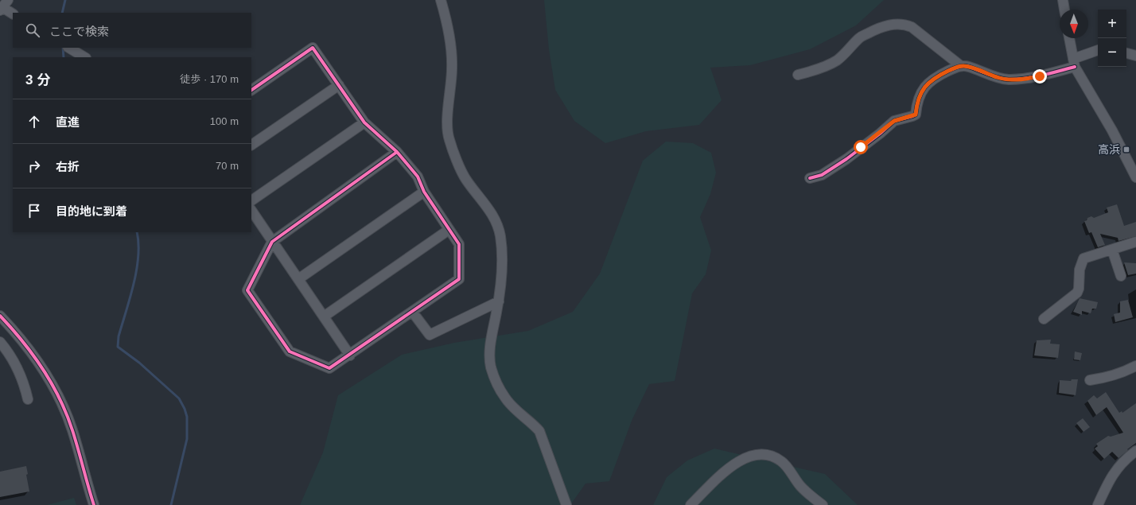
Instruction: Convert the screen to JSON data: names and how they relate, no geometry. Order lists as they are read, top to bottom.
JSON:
{
  "places": {
    "transit": ["高浜"]
  },
  "north": "bottom",
  "page": {
    "map_buttons": ["+", "−"],
    "search": "ここで検索",
    "heading": ["3 分", "徒歩 · 170 m"],
    "list": [
      ["直進", "100 m"],
      ["右折", "70 m"],
      "目的地に到着"
    ]
  }
}
